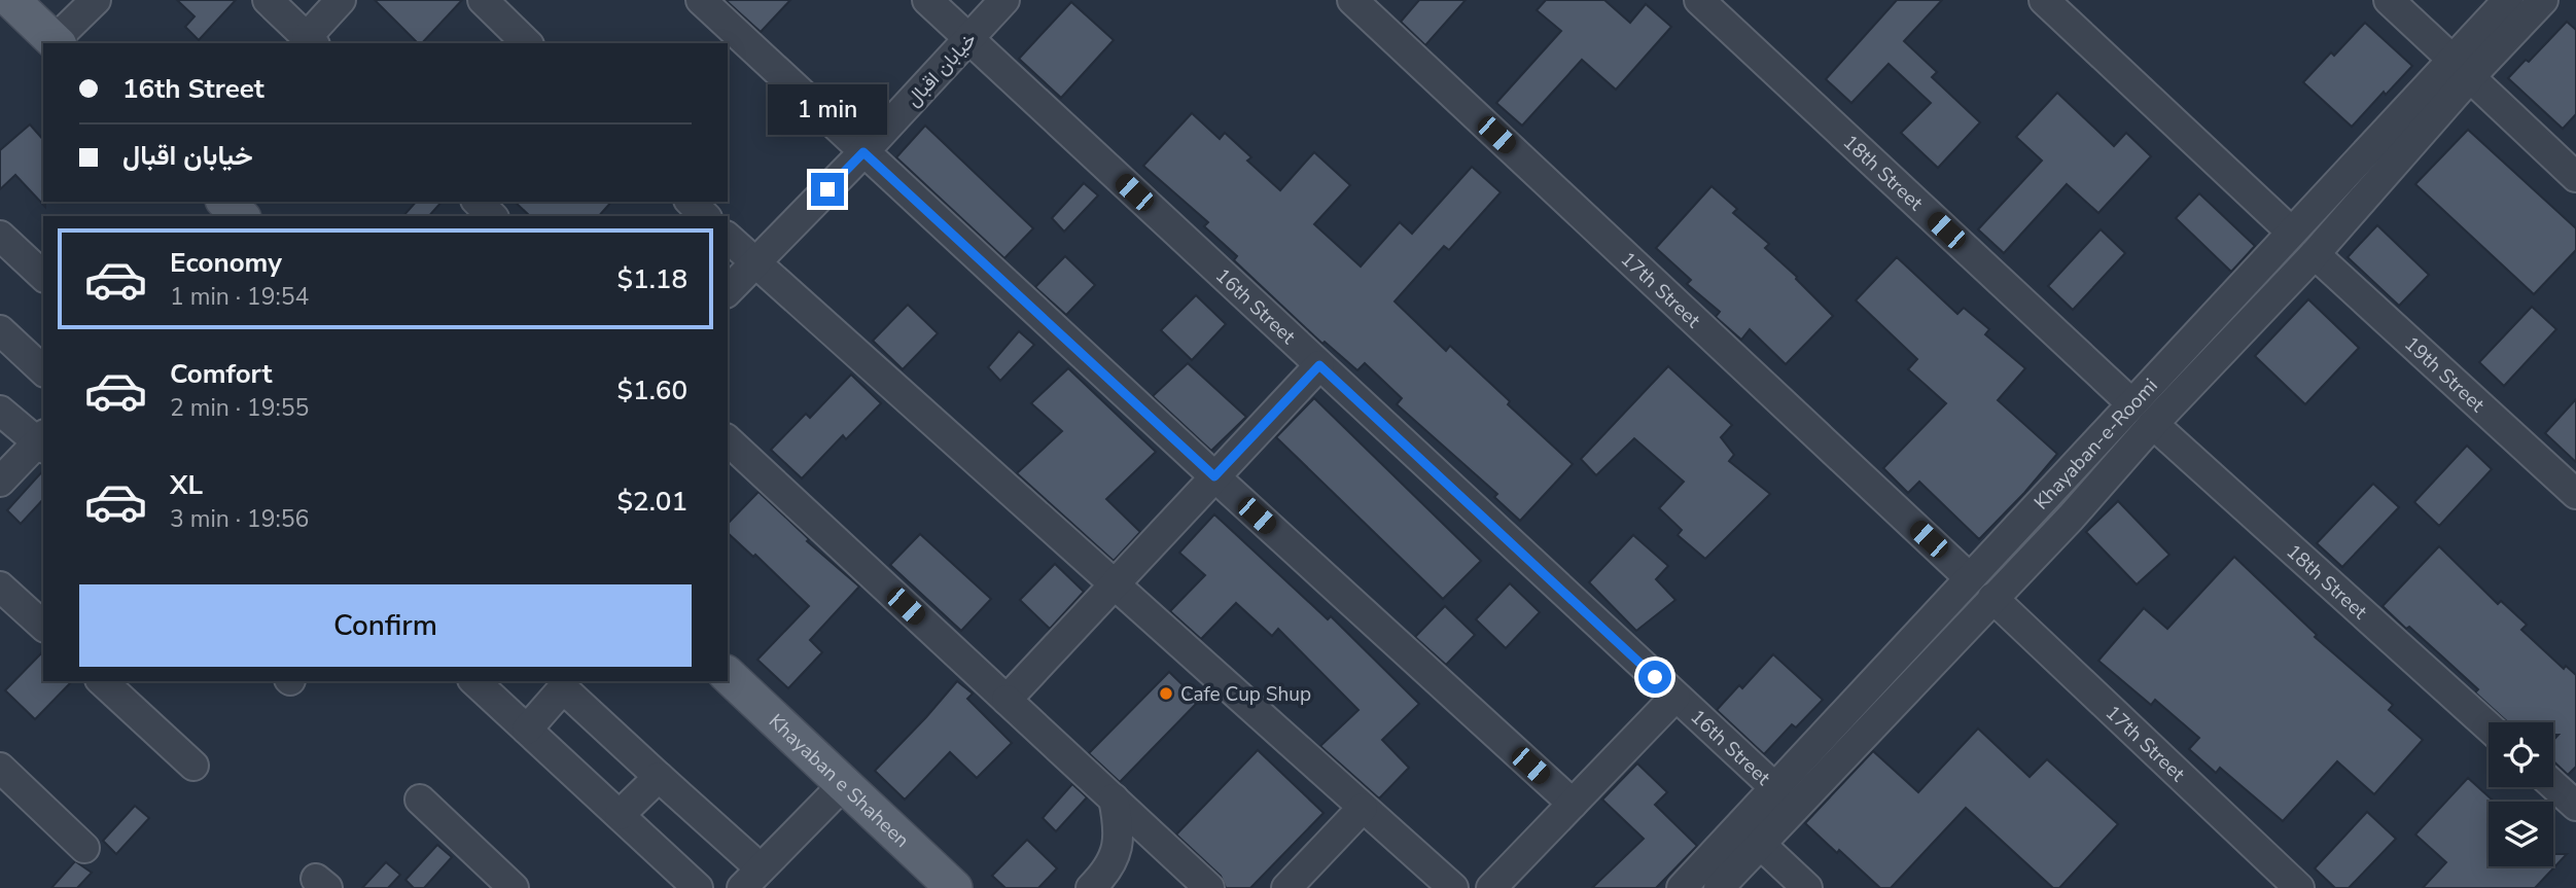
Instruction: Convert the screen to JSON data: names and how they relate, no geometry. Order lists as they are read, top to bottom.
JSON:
{
  "streets": {
    "main road": ["Khayaban e Shaheen"],
    "street": [
      "خیابان اقبال",
      "18th Street",
      "17th Street",
      "16th Street",
      "19th Street",
      "Khayaban-e-Roomi"
    ]
  },
  "crossings": [
    ["خیابان اقبال", "16th Street"],
    ["18th Street", "Khayaban-e-Roomi"],
    ["17th Street", "Khayaban-e-Roomi"],
    ["16th Street", "Khayaban-e-Roomi"],
    ["19th Street", "Khayaban-e-Roomi"]
  ],
  "places": ["Cafe Cup Shup"],
  "page": {
    "banner": ["16th Street", "خیابان اقبال"],
    "bubble": "1 min",
    "list": [
      {
        "name": "Economy",
        "note": "1 min · 19:54",
        "value": "$1.18"
      },
      {
        "name": "Comfort",
        "note": "2 min · 19:55",
        "value": "$1.60"
      },
      {
        "name": "XL",
        "note": "3 min · 19:56",
        "value": "$2.01"
      }
    ],
    "buttons": "Confirm"
  }
}
